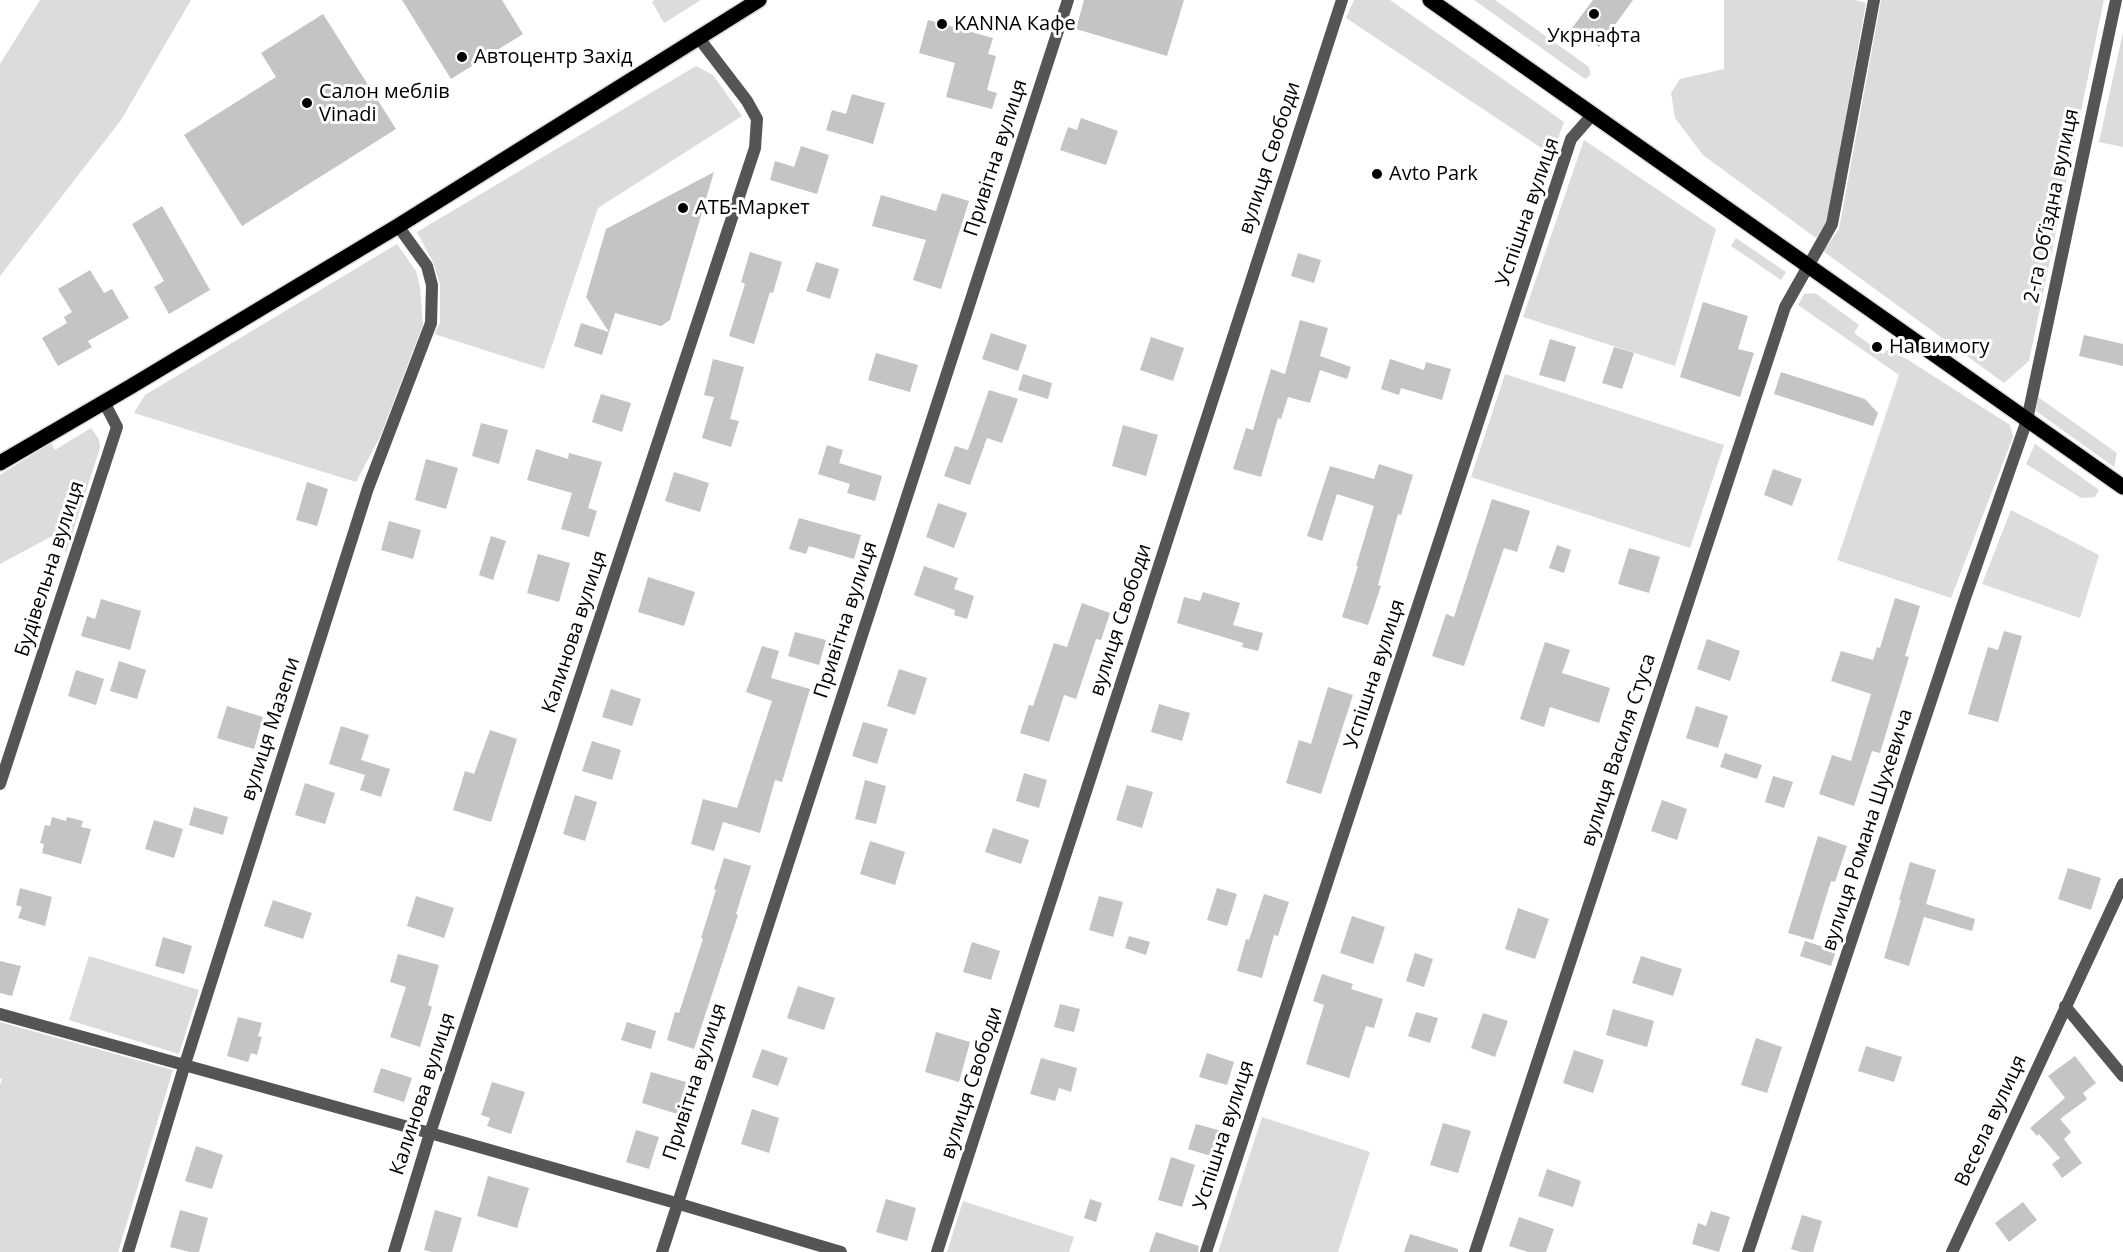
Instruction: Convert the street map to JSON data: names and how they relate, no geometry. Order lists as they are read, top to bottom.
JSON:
{
  "streets": {
    "street": [
      "Привітна вулиця",
      "вулиця Свободи",
      "2-га Обʼїздна вулиця",
      "Успішна вулиця",
      "Будівельна вулиця",
      "Калинова вулиця",
      "вулиця Мазепи",
      "вулиця Василя Стуса",
      "вулиця Романа Шухевича",
      "Весела вулиця"
    ]
  },
  "crossings": [
    ["2-га Обʼїздна вулиця", "вулиця Романа Шухевича"]
  ],
  "places": [
    "Укрнафта",
    "KANNA Кафе",
    "Автоцентр Захід",
    "Салон меблів Vinadi",
    "Avto Park",
    "АТБ-Маркет",
    "На вимогу"
  ]
}
